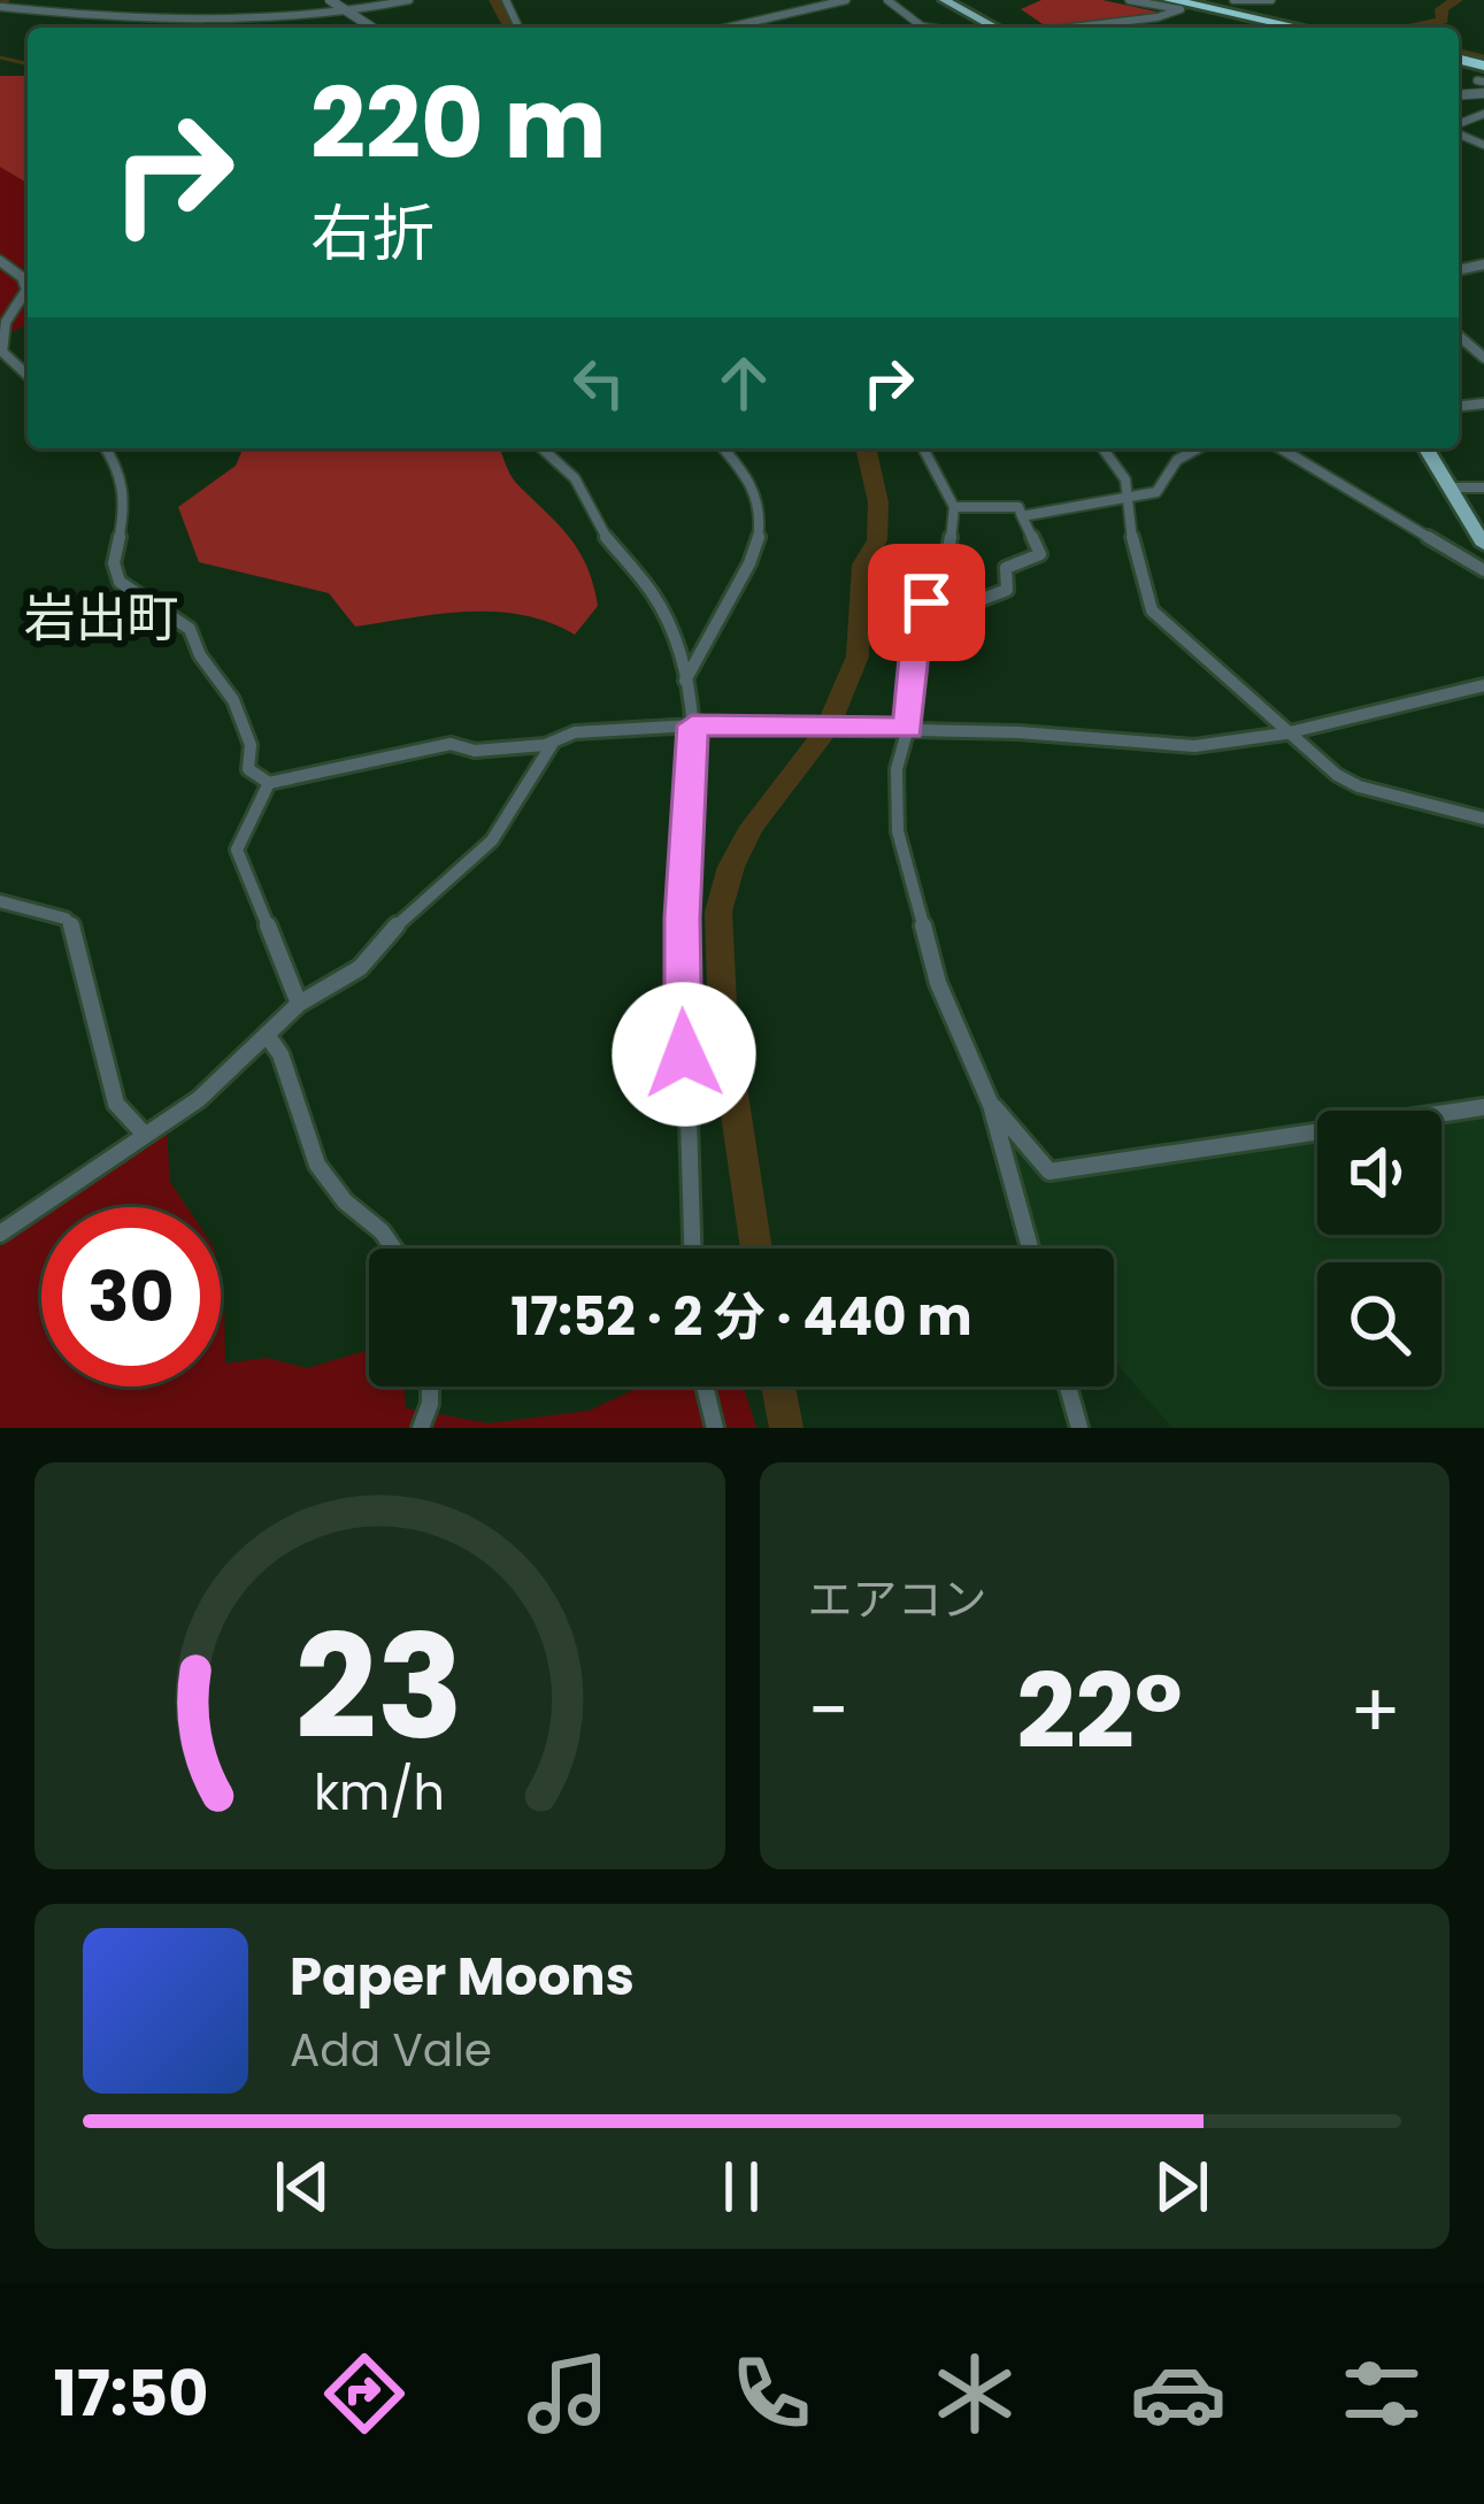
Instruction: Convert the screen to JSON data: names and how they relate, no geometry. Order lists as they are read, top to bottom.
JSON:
{
  "districts": ["岩出町"],
  "page": {
    "turn": ["220 m", "右折"],
    "limit": "30",
    "trip": "17:52 · 2 分 · 440 m",
    "tile": "エアコン",
    "heat": ["−", "22°", "+"],
    "song": ["Paper Moons", "Ada Vale"],
    "tabs": "17:50",
    "gauge": ["23", "km/h"]
  }
}
